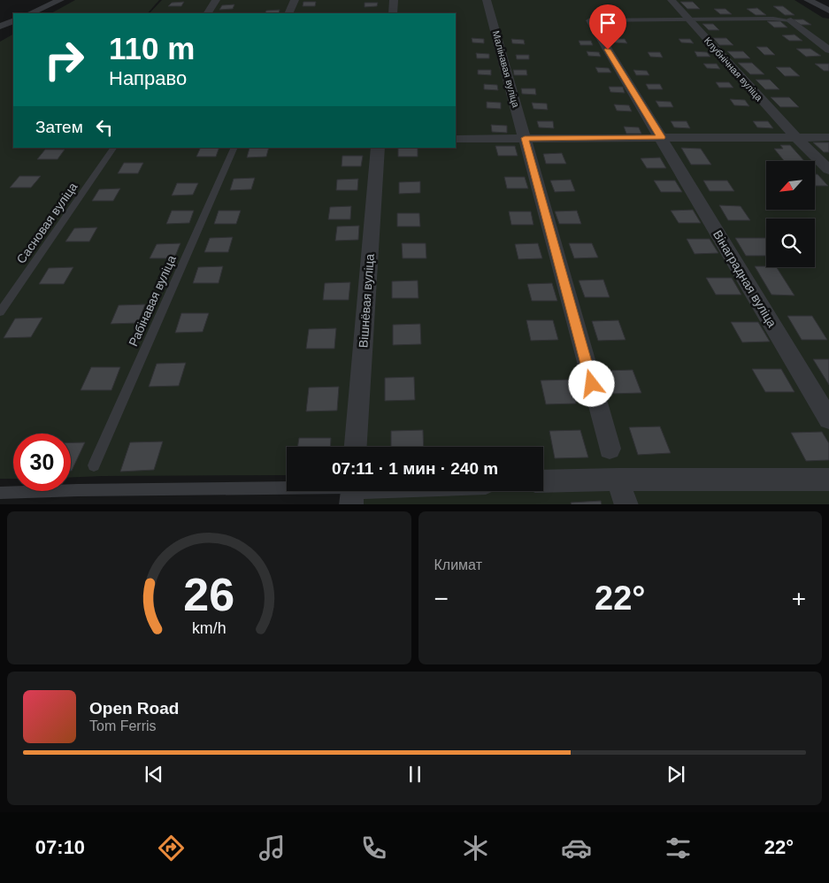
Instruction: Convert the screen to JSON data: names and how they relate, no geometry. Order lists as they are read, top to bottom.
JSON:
{
  "streets": {
    "street": [
      "Малінавая вуліца",
      "Клубнічная вуліца",
      "Вінаградная вуліца",
      "Вішнёвая вуліца"
    ],
    "lane": ["Сасновая вуліца", "Рабінавая вуліца"]
  },
  "north": "bottom left",
  "page": {
    "turn": ["110 m", "Направо"],
    "then": "Затем",
    "limit": "30",
    "trip": "07:11 · 1 мин · 240 m",
    "tile": "Климат",
    "heat": ["−", "22°", "+"],
    "song": ["Open Road", "Tom Ferris"],
    "tabs": ["07:10", "22°"],
    "gauge": ["26", "km/h"]
  }
}
